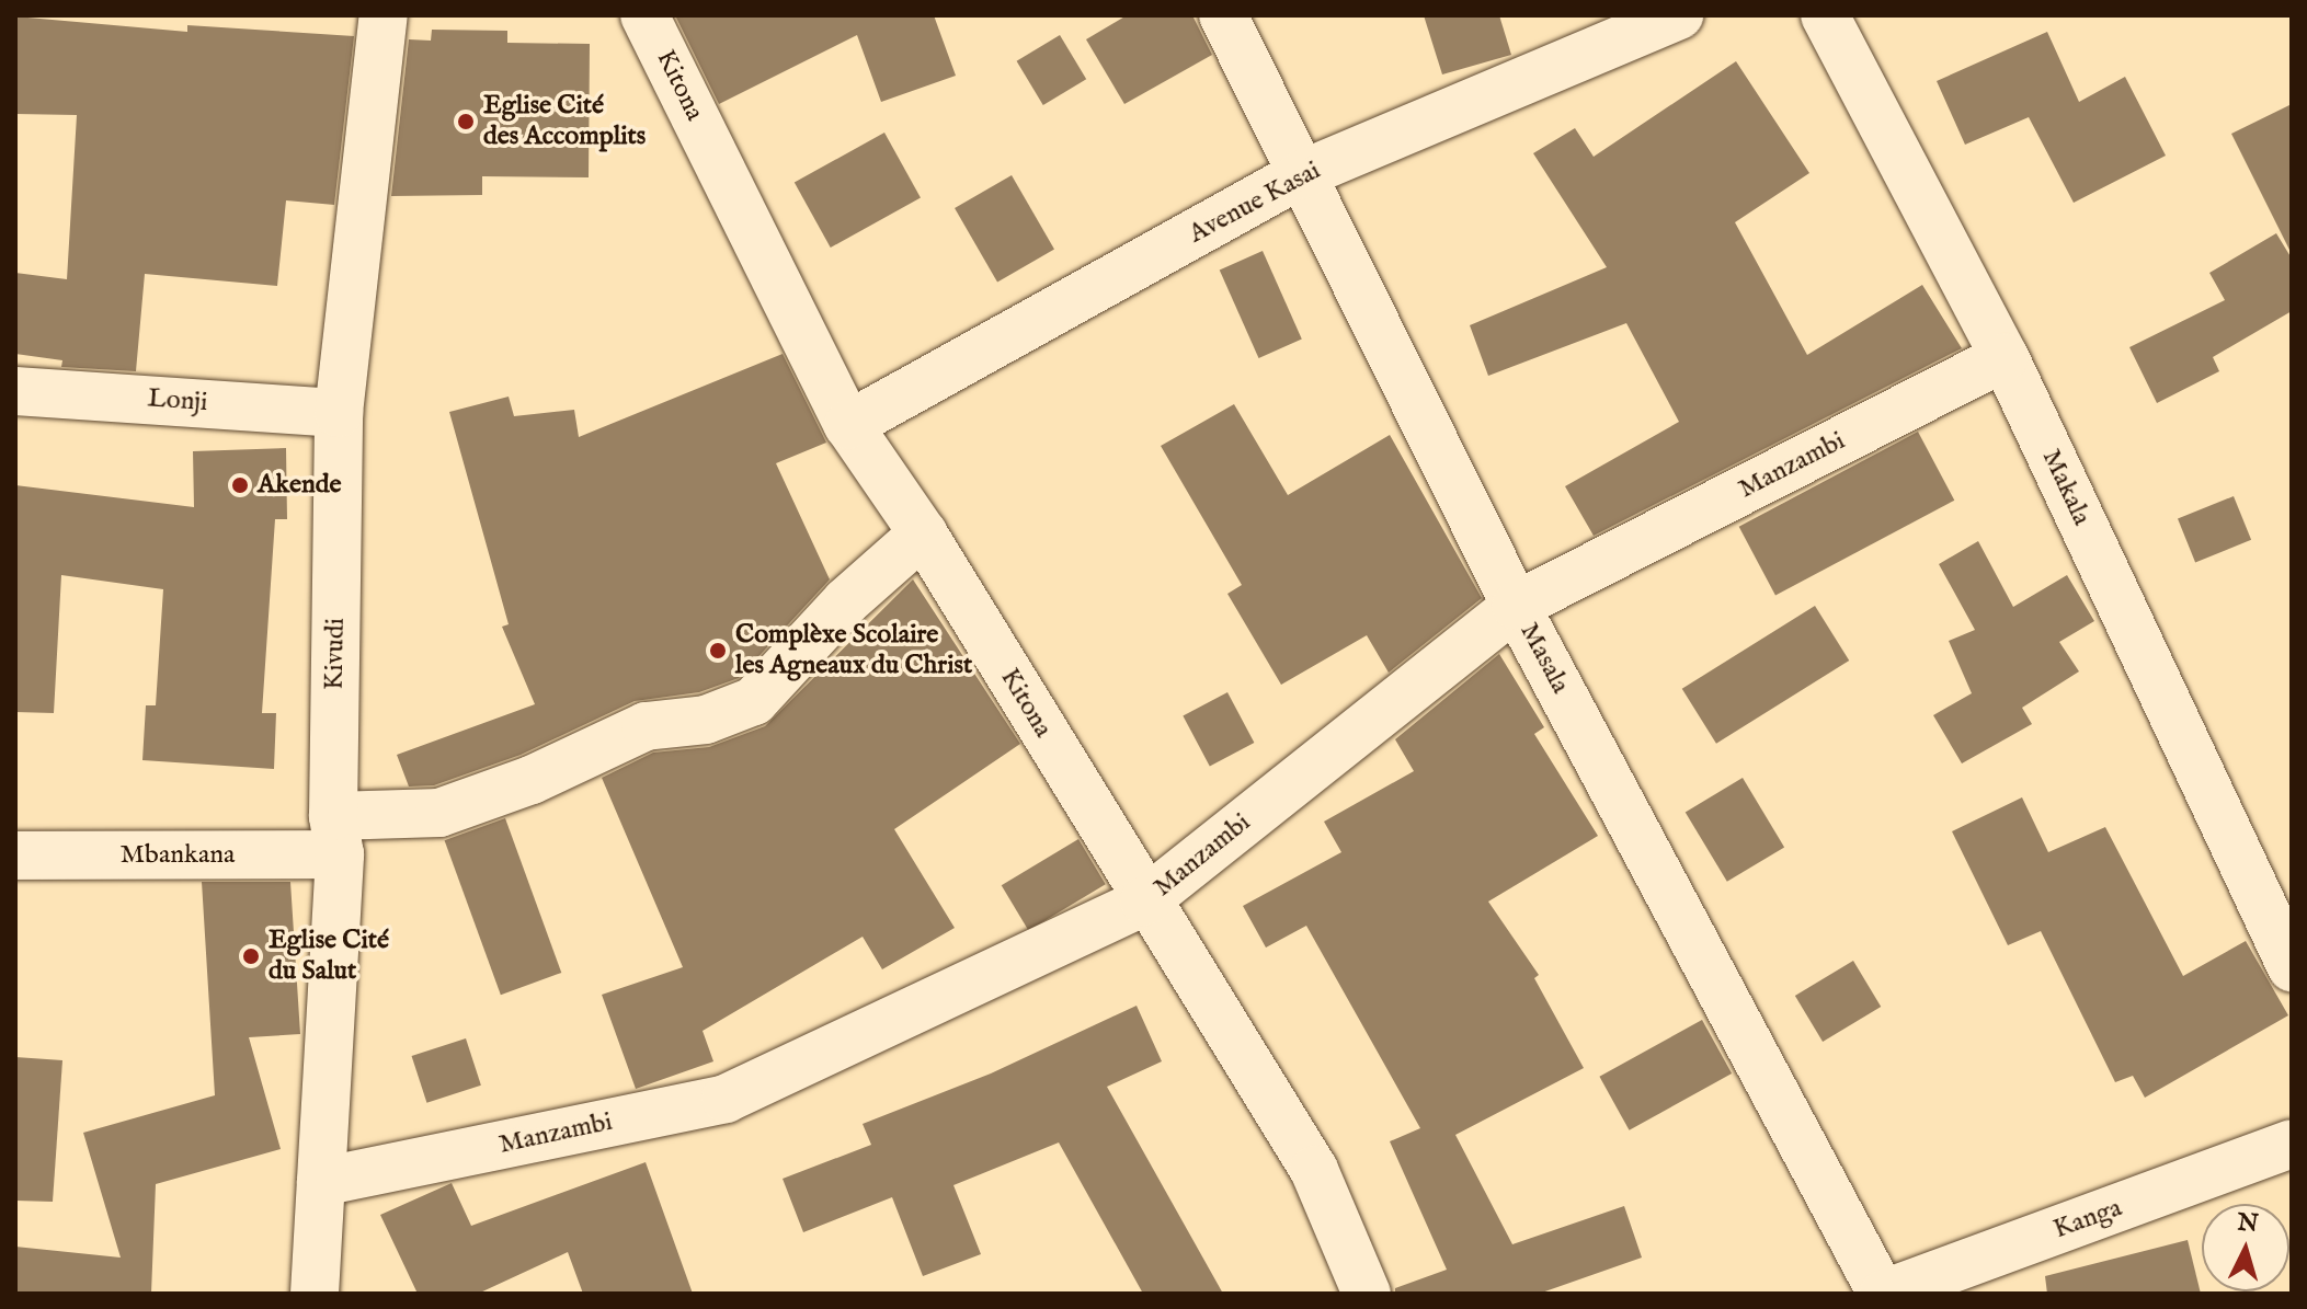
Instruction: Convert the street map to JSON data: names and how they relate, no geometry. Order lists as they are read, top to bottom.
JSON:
{
  "streets": {
    "street": [
      "Kitona",
      "Avenue Kasai",
      "Lonji",
      "Manzambi",
      "Makala",
      "Kivudi",
      "Masala",
      "Mbankana",
      "Kanga"
    ]
  },
  "crossings": [
    ["Kitona", "Avenue Kasai"],
    ["Kitona", "Manzambi"],
    ["Kitona", "Mbankana"],
    ["Avenue Kasai", "Masala"],
    ["Lonji", "Kivudi"],
    ["Manzambi", "Makala"],
    ["Manzambi", "Kivudi"],
    ["Manzambi", "Masala"],
    ["Kivudi", "Mbankana"],
    ["Masala", "Kanga"]
  ],
  "places": [
    "Eglise Cité des Accomplits",
    "Akende",
    "Complèxe Scolaire les Agneaux du Christ",
    "Eglise Cité du Salut"
  ],
  "north": "top"
}
